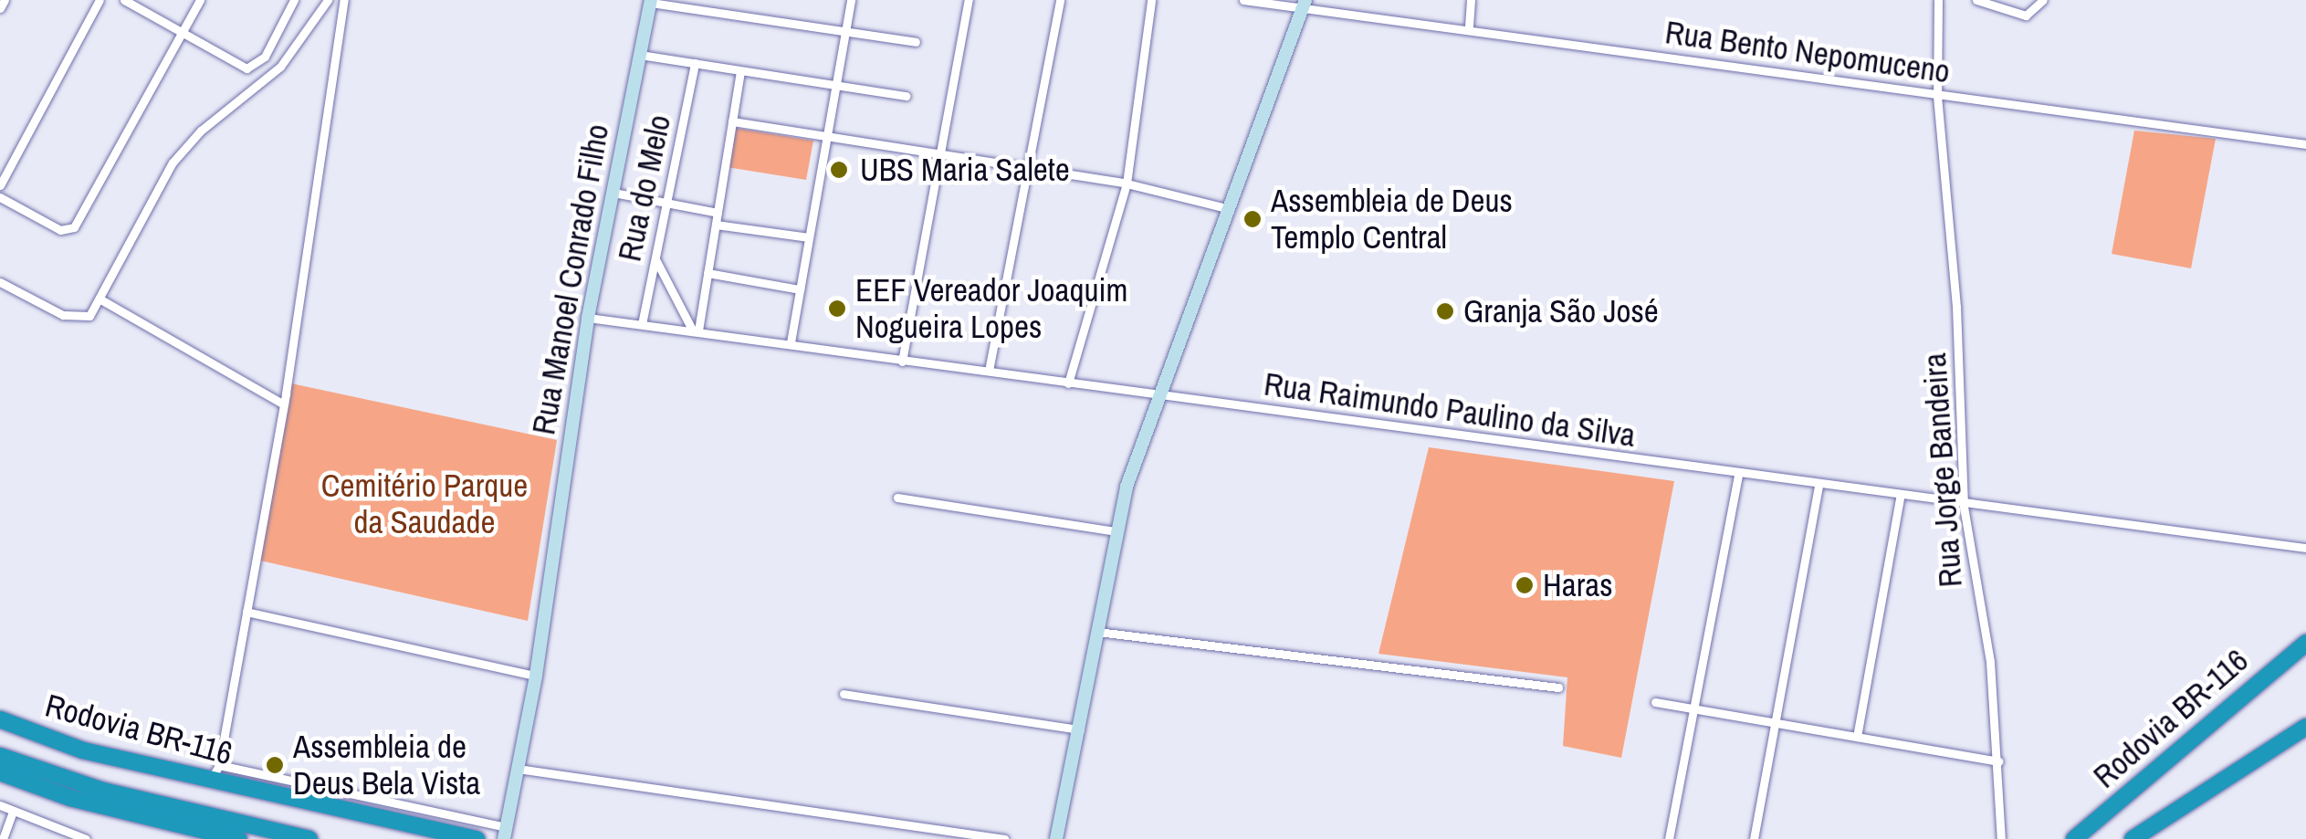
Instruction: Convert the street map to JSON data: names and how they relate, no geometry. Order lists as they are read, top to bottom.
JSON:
{
  "streets": {
    "highway": ["Rodovia BR-116"],
    "street": [
      "Rua Bento Nepomuceno",
      "Rua do Melo",
      "Rua Manoel Conrado Filho",
      "Rua Raimundo Paulino da Silva",
      "Rua Jorge Bandeira"
    ]
  },
  "crossings": [
    ["Rua Bento Nepomuceno", "Rua Jorge Bandeira"],
    ["Rua do Melo", "Rua Raimundo Paulino da Silva"],
    ["Rua Manoel Conrado Filho", "Rua Raimundo Paulino da Silva"],
    ["Rua Raimundo Paulino da Silva", "Rua Jorge Bandeira"]
  ],
  "parks": ["Cemitério Parque da Saudade"],
  "places": [
    "UBS Maria Salete",
    "Assembleia de Deus Templo Central",
    "EEF Vereador Joaquim Nogueira Lopes",
    "Granja São José",
    "Haras",
    "Assembleia de Deus Bela Vista"
  ]
}
